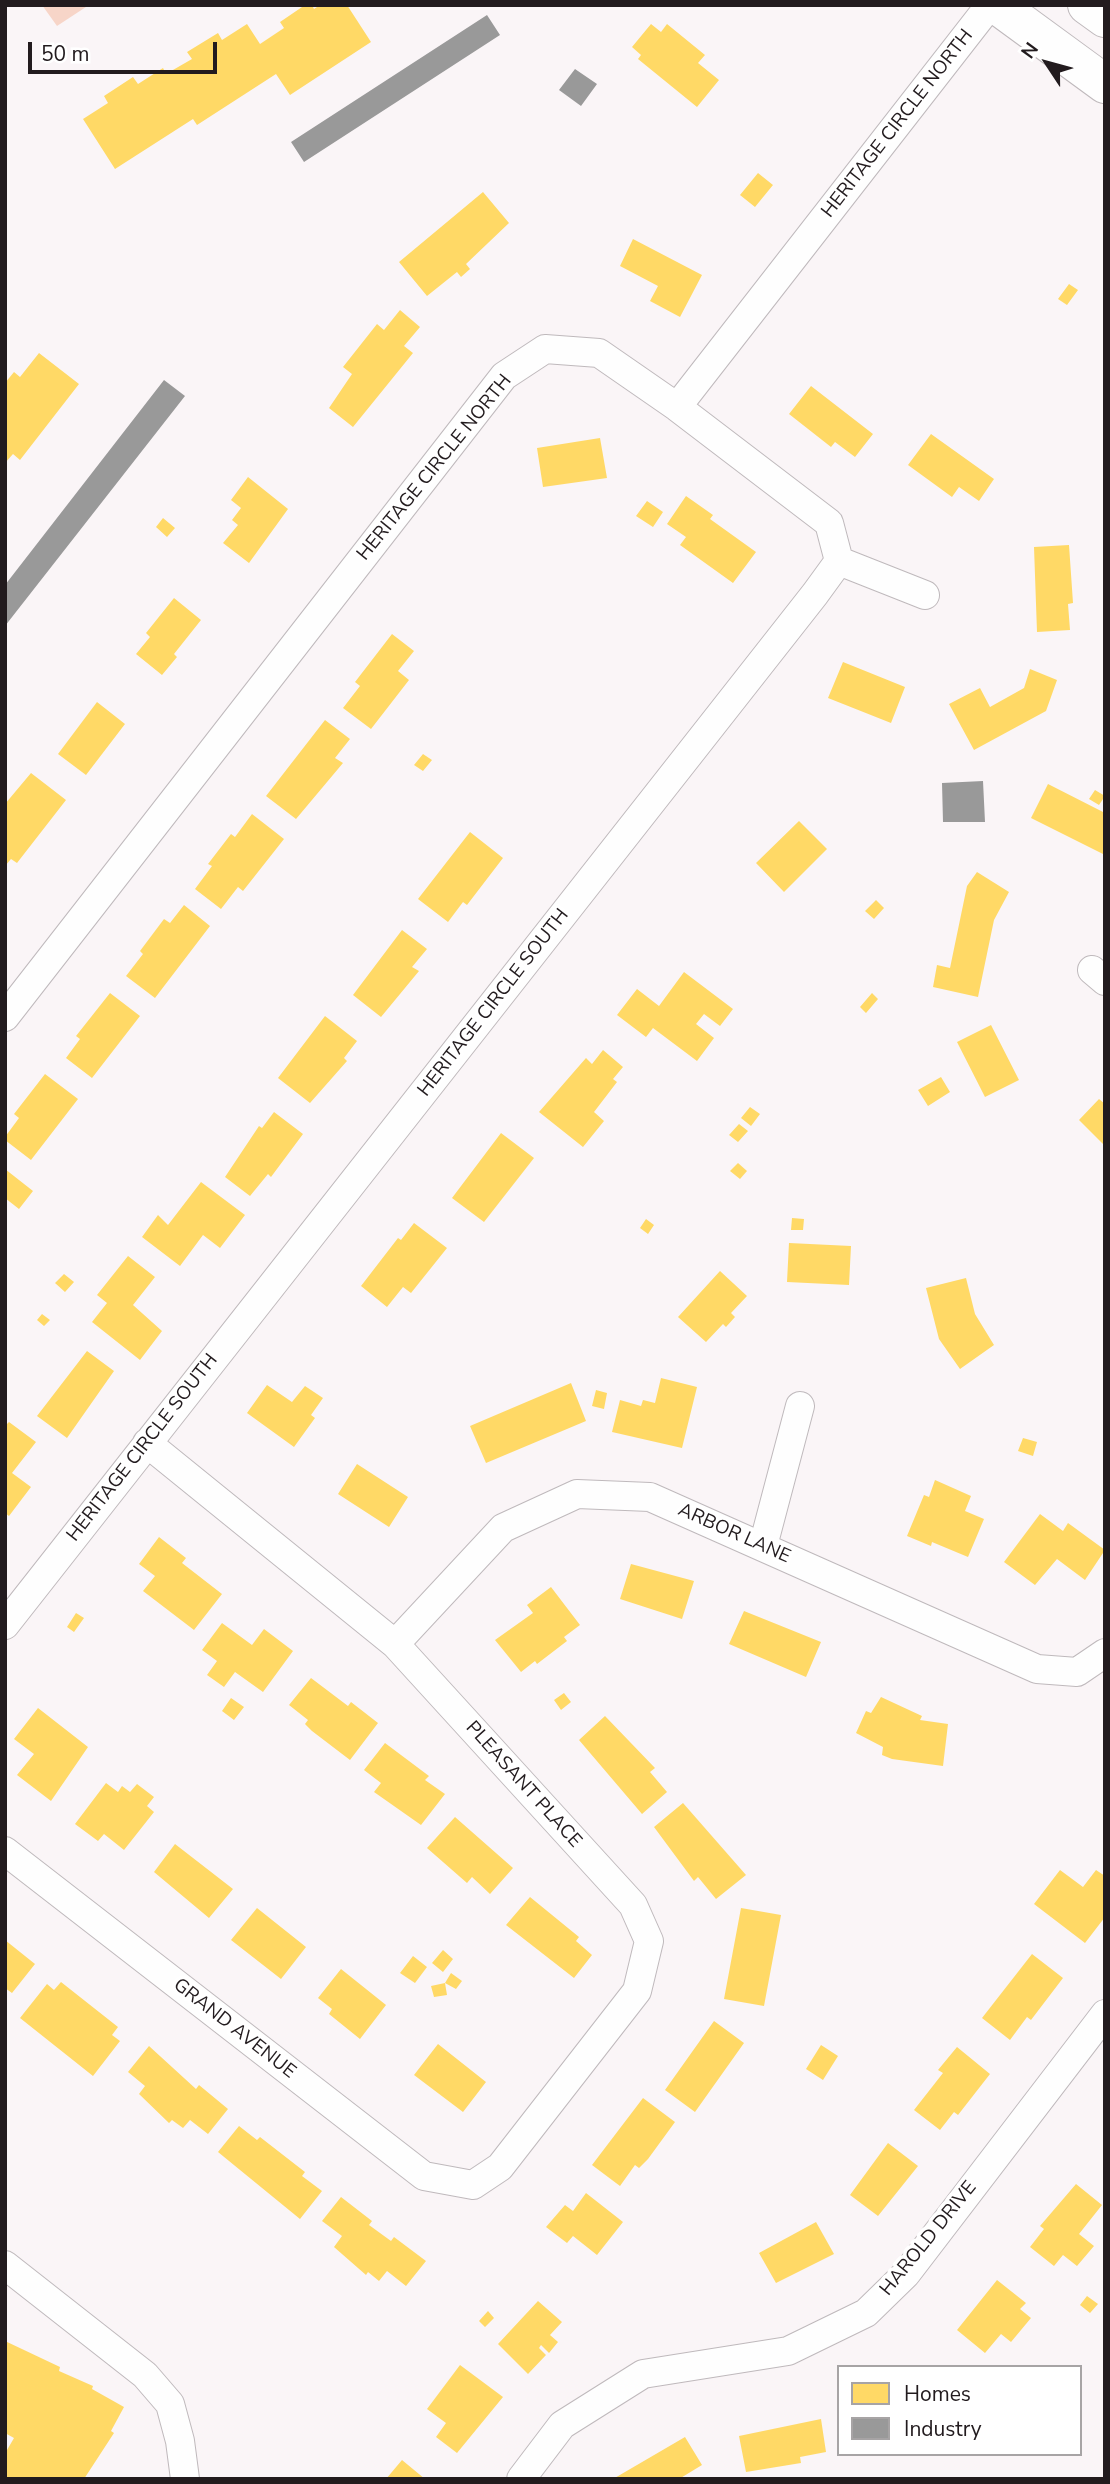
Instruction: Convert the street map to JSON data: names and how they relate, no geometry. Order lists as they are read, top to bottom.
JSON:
{
  "streets": {
    "street": [
      "HERITAGE CIRCLE NORTH",
      "HERITAGE CIRCLE SOUTH",
      "ARBOR LANE",
      "PLEASANT PLACE",
      "GRAND AVENUE",
      "HAROLD DRIVE"
    ]
  },
  "crossings": [
    ["HERITAGE CIRCLE SOUTH", "PLEASANT PLACE"],
    ["ARBOR LANE", "PLEASANT PLACE"],
    ["PLEASANT PLACE", "GRAND AVENUE"]
  ],
  "legend": ["Homes", "Industry"],
  "scale_bar": "50 m",
  "north": "top left"
}
